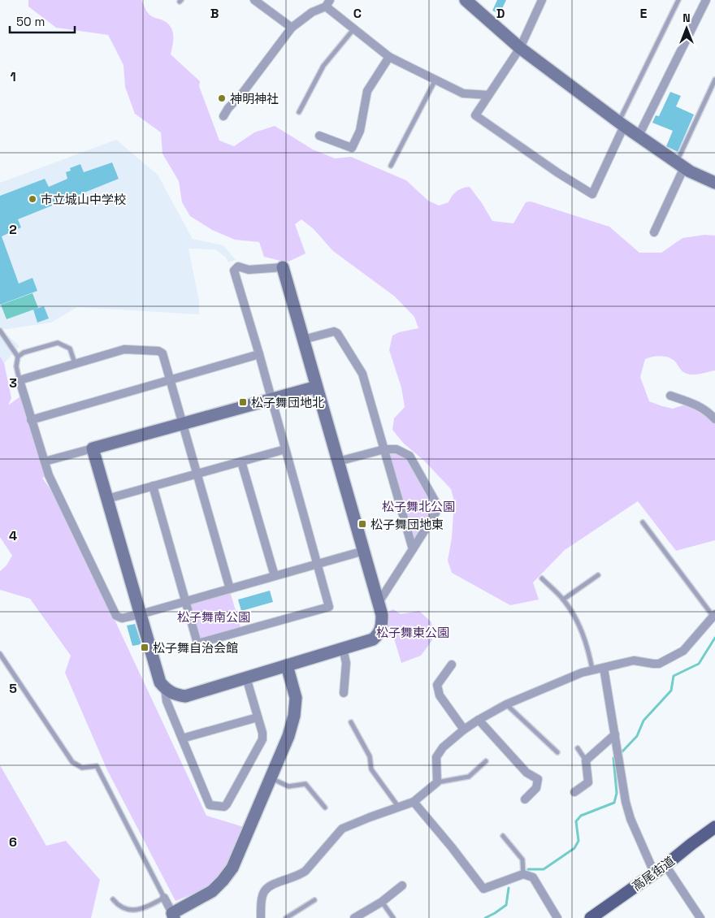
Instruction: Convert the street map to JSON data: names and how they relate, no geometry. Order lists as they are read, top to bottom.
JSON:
{
  "streets": {
    "main road": ["高尾街道"]
  },
  "parks": ["松子舞北公園", "松子舞南公園", "松子舞東公園"],
  "places": {
    "other": ["神明神社", "市立城山中学校"],
    "transit": ["松子舞団地北", "松子舞団地東", "松子舞自治会館"]
  },
  "scale_bar": "50 m",
  "north": "top",
  "grid": {
    "columns": [
      "B",
      "C",
      "D",
      "E"
    ],
    "rows": [
      "1",
      "2",
      "3",
      "4",
      "5",
      "6"
    ]
  }
}
